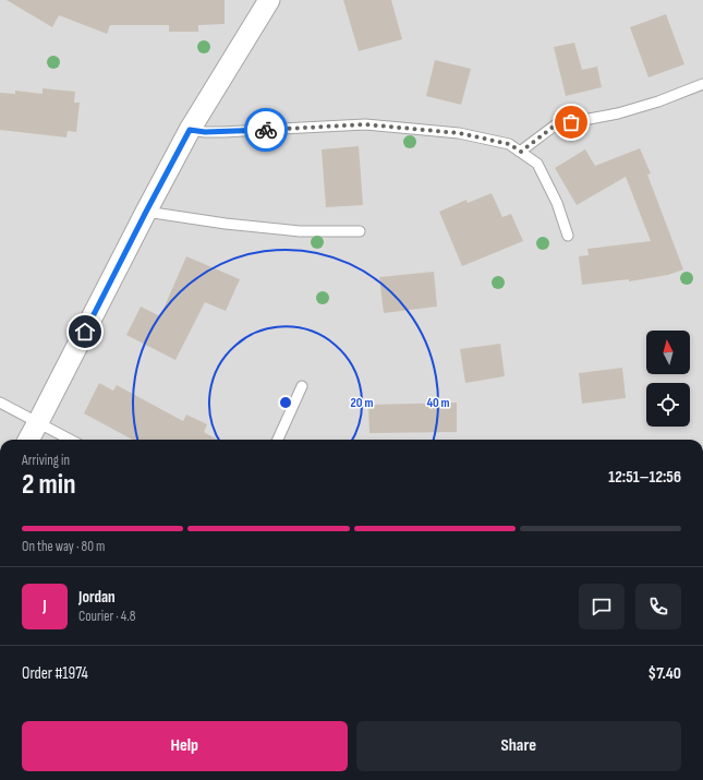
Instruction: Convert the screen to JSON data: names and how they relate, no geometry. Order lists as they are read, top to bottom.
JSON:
{
  "north": "top",
  "page": {
    "heading": ["2 min", "Arriving in", "12:51–12:56"],
    "panel": [
      "Jordan",
      "Courier · 4.8",
      "Order #1974",
      "$7.40"
    ],
    "bar": "On the way · 80 m",
    "round": "J",
    "buttons": ["Help", "Share"]
  },
  "rings": ["20 m", "40 m"]
}
